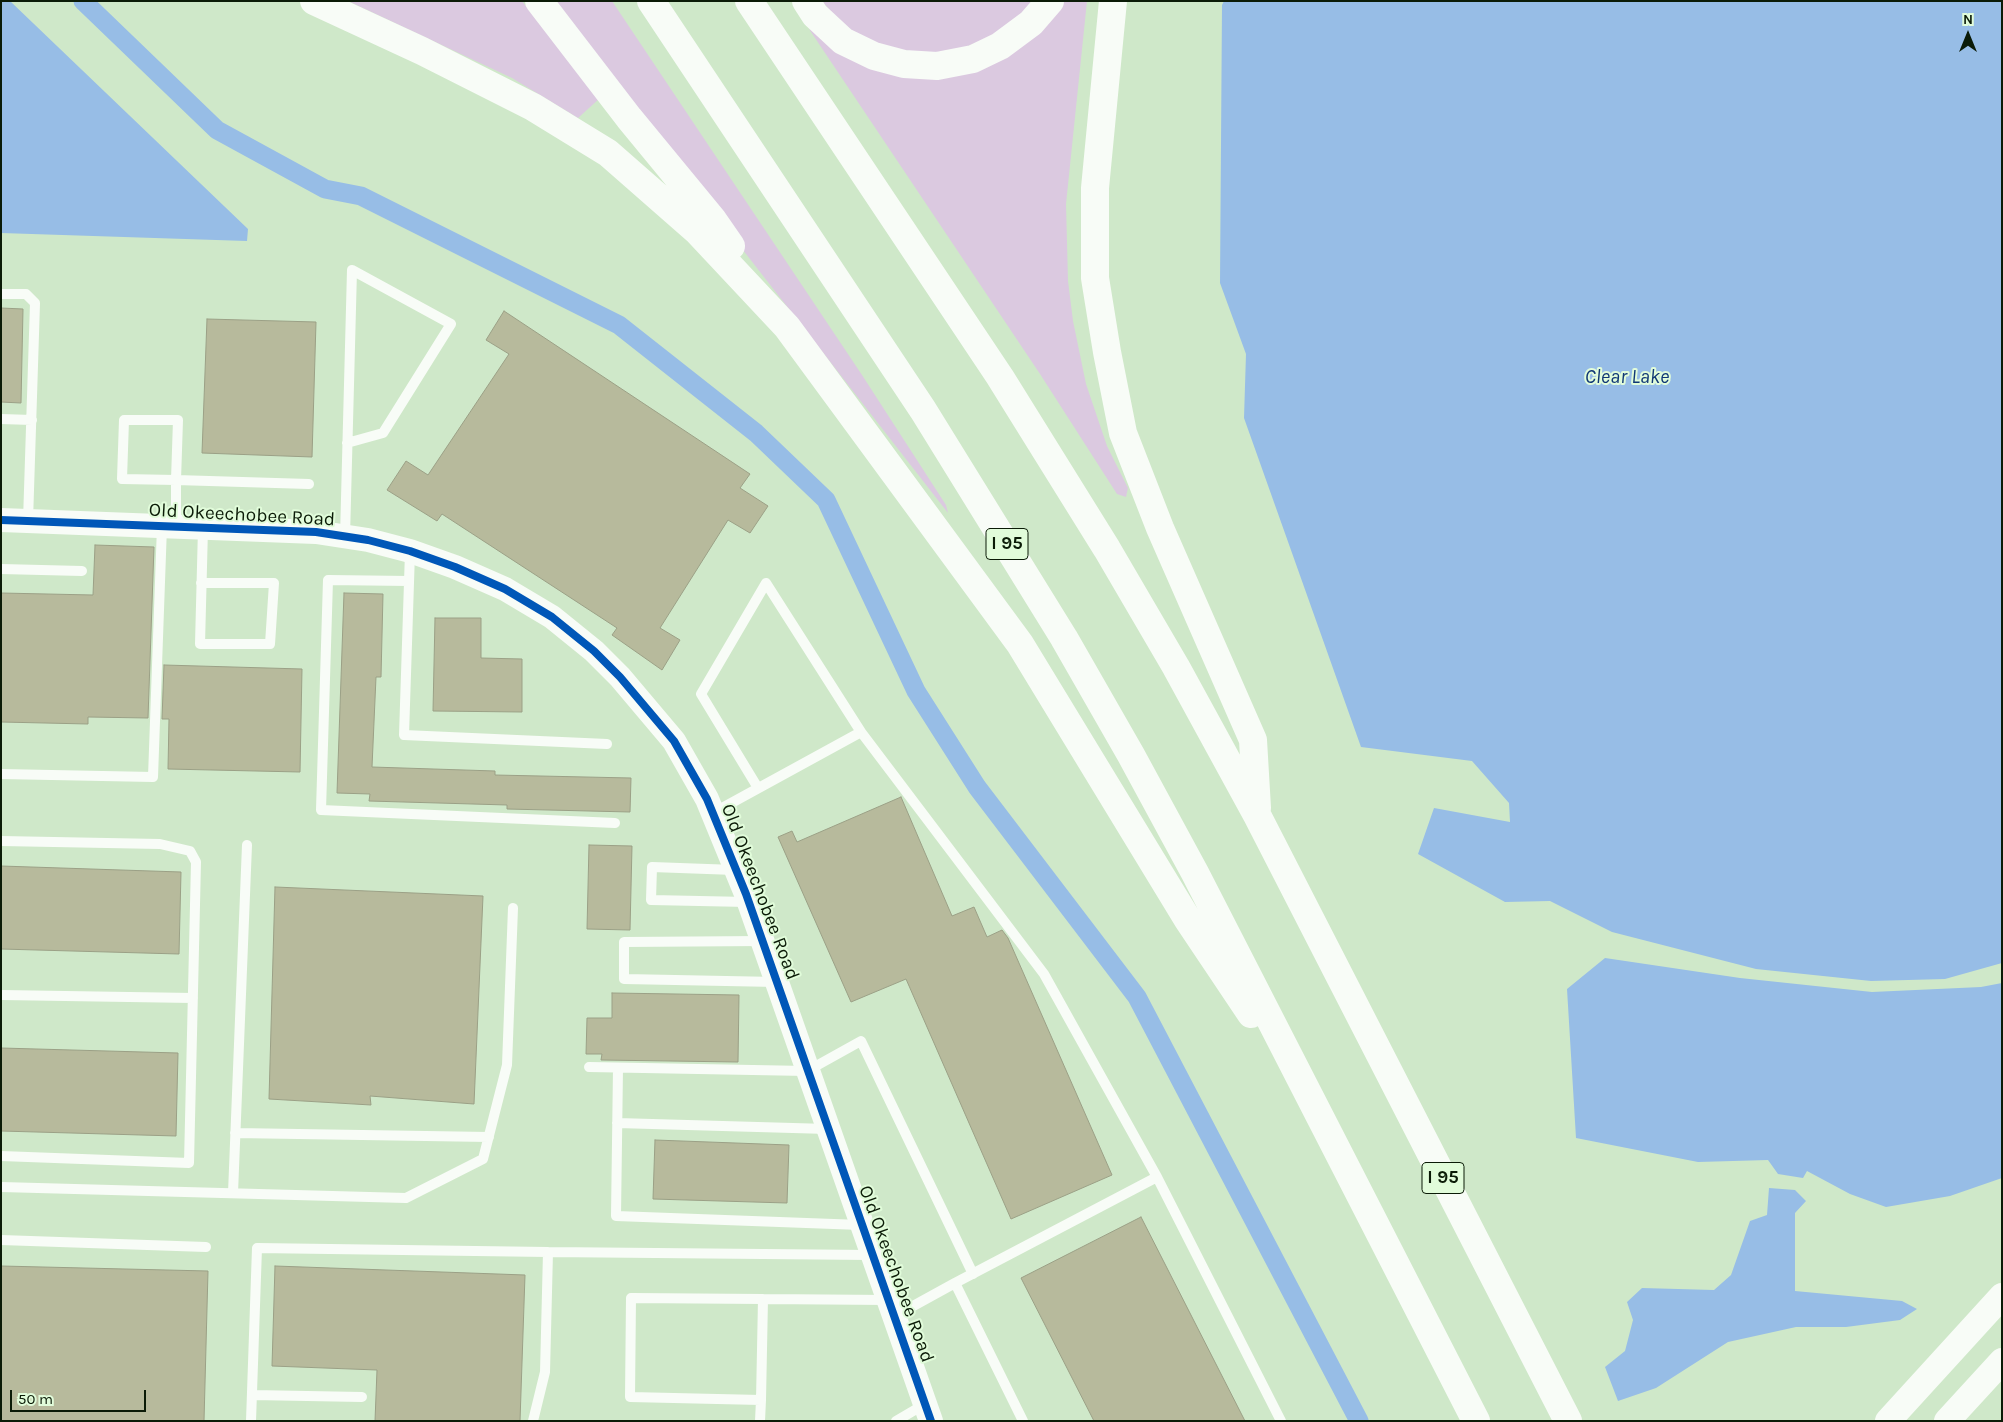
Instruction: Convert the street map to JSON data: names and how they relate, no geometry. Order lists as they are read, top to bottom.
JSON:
{
  "streets": {
    "highway": ["I 95"],
    "street": ["Old Okeechobee Road"]
  },
  "water": ["Clear Lake"],
  "scale_bar": "50 m",
  "north": "top"
}
